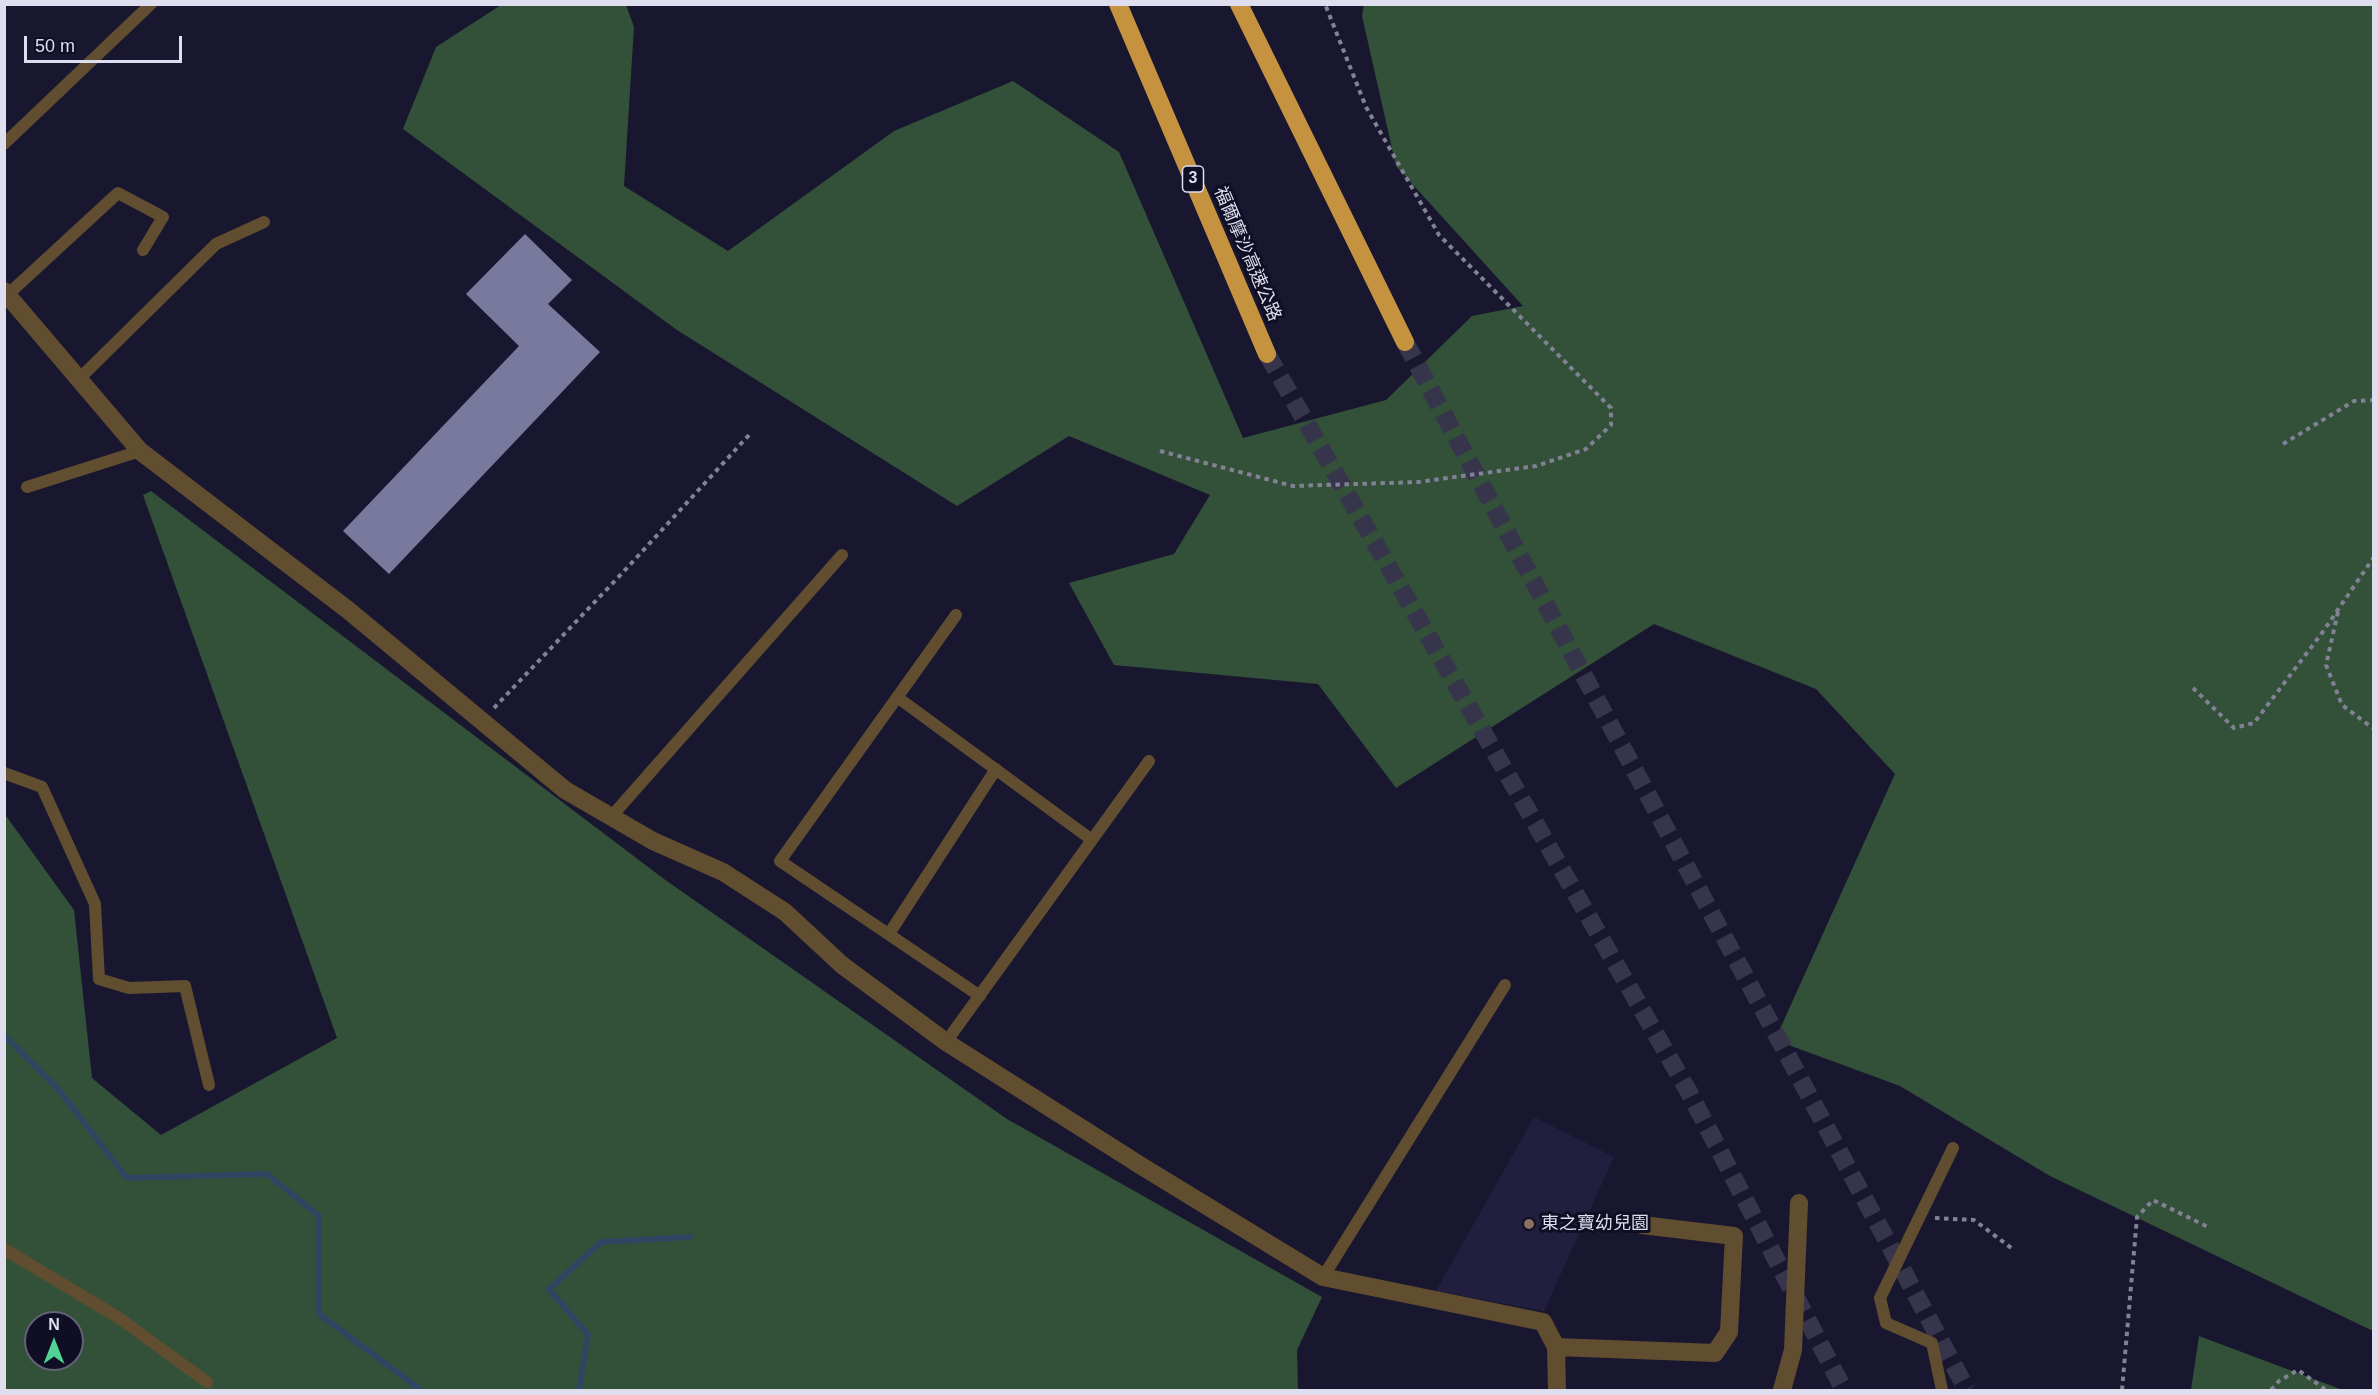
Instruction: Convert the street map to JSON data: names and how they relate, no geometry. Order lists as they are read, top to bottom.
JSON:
{
  "streets": {
    "highway": ["3", "福爾摩沙高速公路"]
  },
  "places": ["東之寶幼兒園"],
  "scale_bar": "50 m",
  "north": "top"
}
